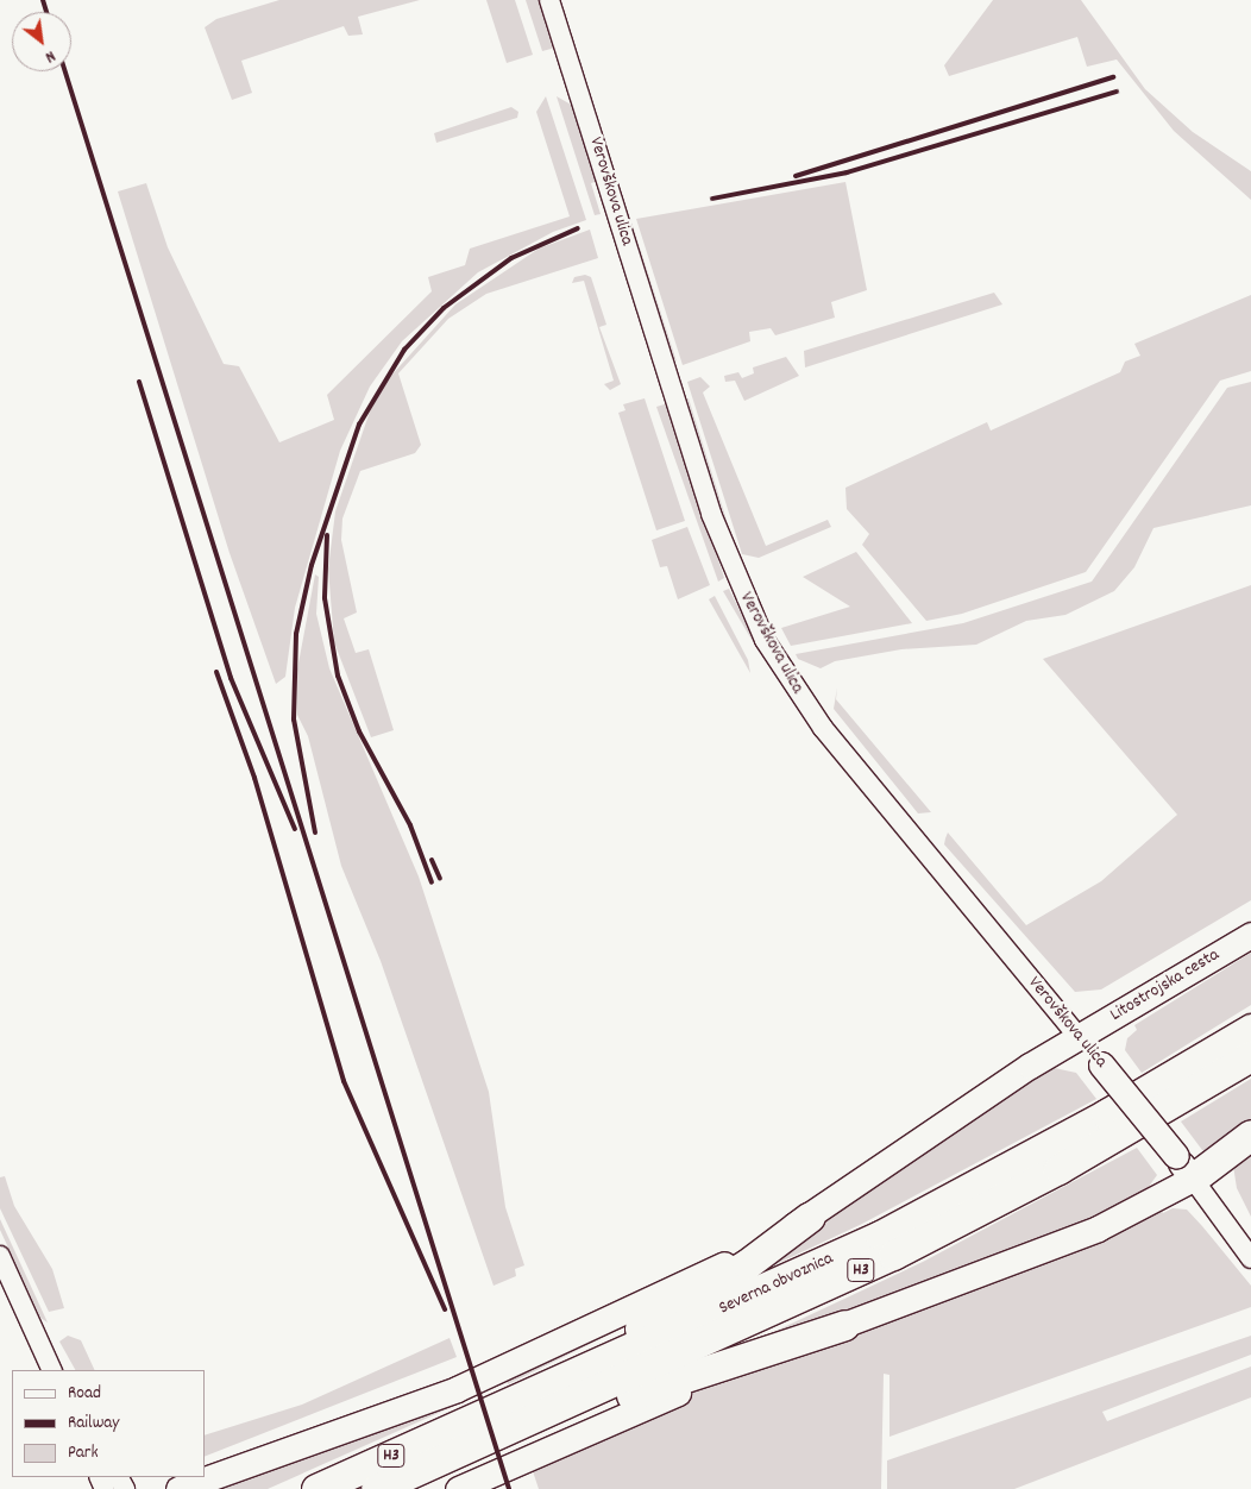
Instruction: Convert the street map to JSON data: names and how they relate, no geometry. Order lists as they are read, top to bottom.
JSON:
{
  "streets": {
    "highway": ["H3", "Severna obvoznica"],
    "main road": ["Verovškova ulica", "Litostrojska cesta"]
  },
  "crossings": [
    ["Verovškova ulica", "Litostrojska cesta"]
  ],
  "legend": ["Road", "Railway", "Park"],
  "north": "bottom right"
}
